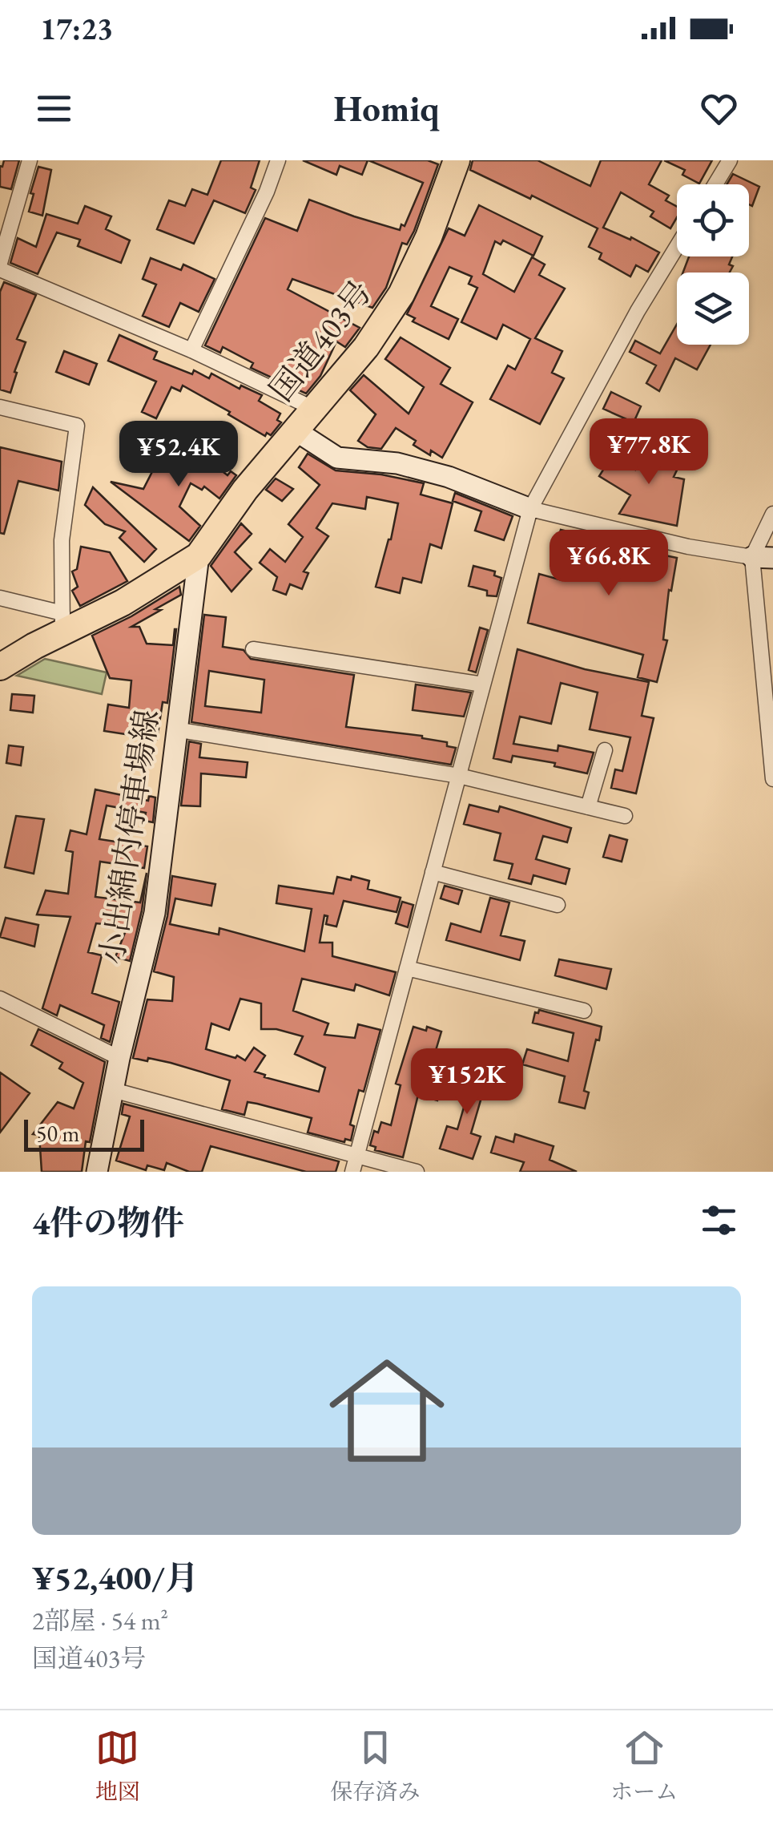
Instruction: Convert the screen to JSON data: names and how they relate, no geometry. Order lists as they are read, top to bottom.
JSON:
{
  "streets": {
    "highway": ["国道403号"],
    "main road": ["小出綿内停車場線"]
  },
  "crossings": [
    ["国道403号", "小出綿内停車場線"]
  ],
  "scale_bar": "50 m",
  "page": {
    "status": "17:23",
    "header": "Homiq",
    "price": [
      "¥77.8K",
      "¥52.4K",
      "¥66.8K",
      "¥152K"
    ],
    "scale": "50 m",
    "heading": "4件の物件",
    "list": [
      {
        "name": "¥52,400/月",
        "note": "2部屋 · 54 m² · 国道403号"
      }
    ],
    "tabs": ["地図", "保存済み", "ホーム"]
  }
}
